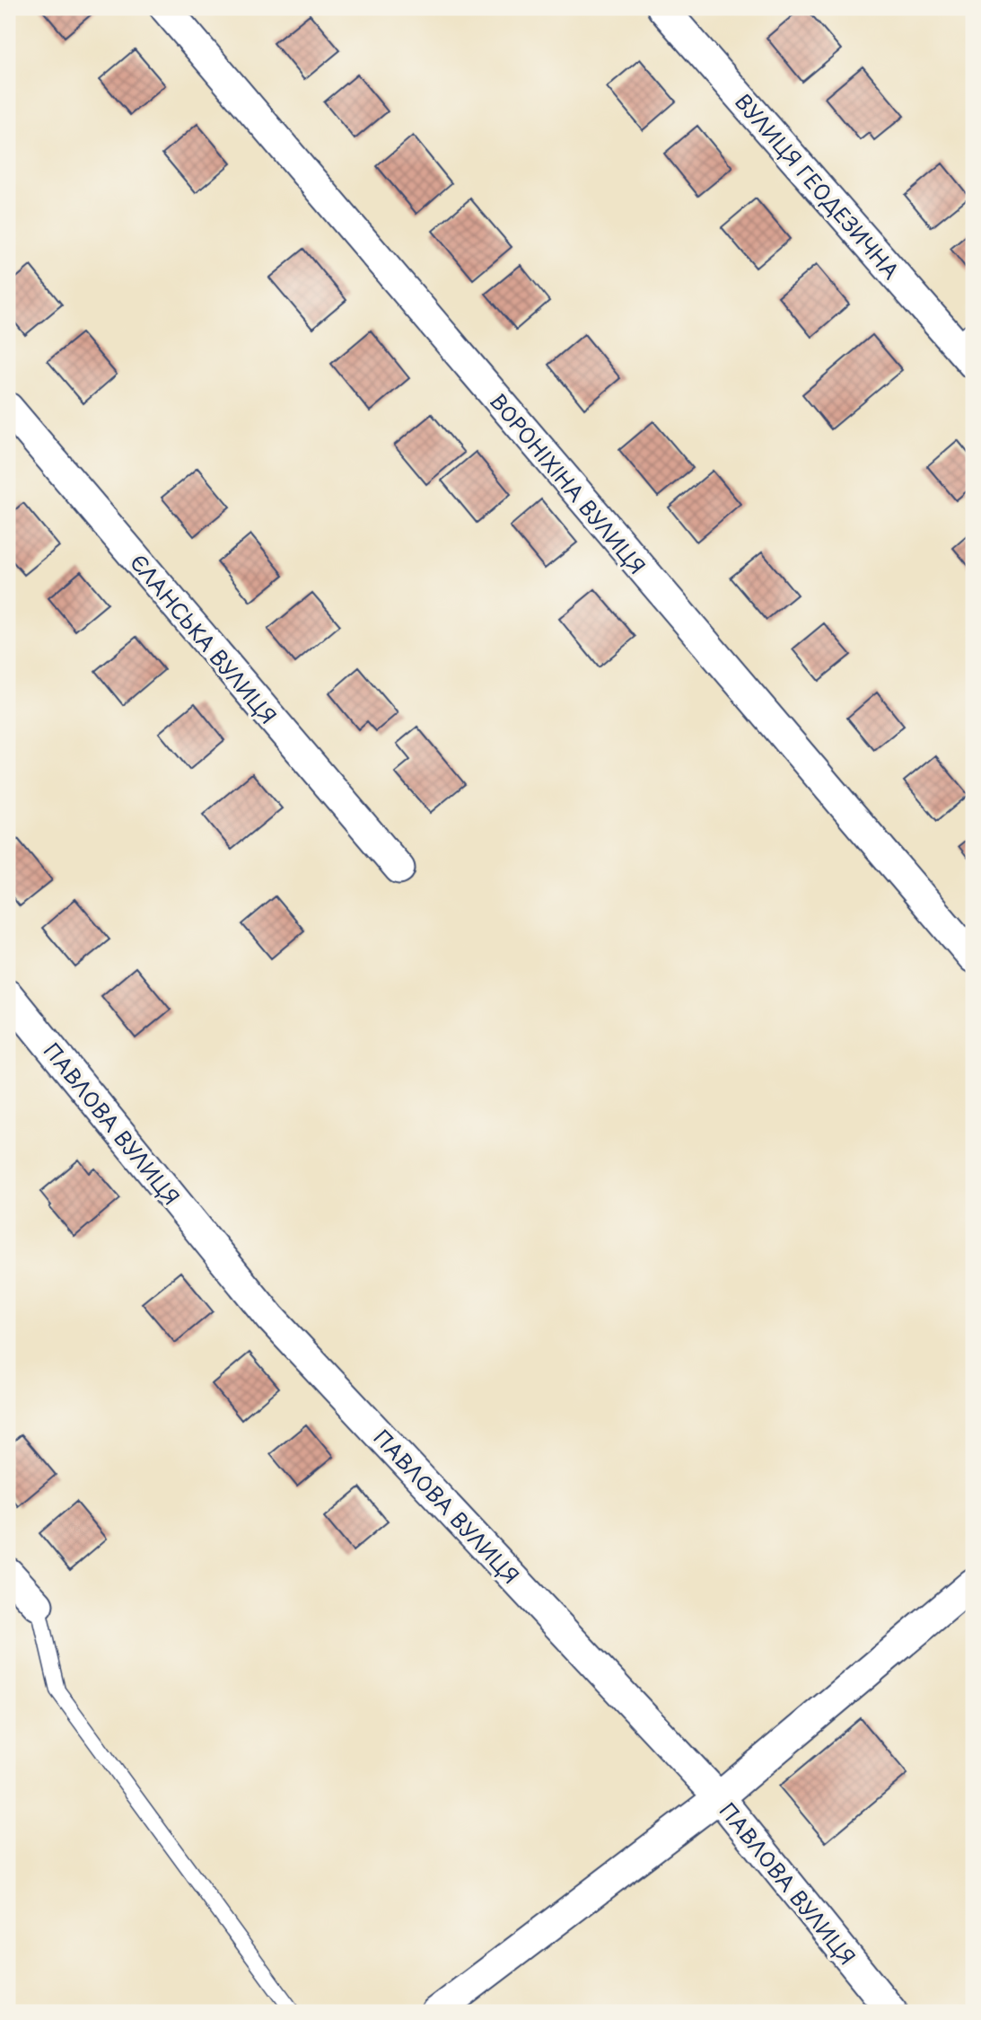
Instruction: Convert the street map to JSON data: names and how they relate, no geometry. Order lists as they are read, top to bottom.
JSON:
{
  "streets": {
    "street": [
      "ВУЛИЦЯ ГЕОДЕЗИЧНА",
      "ВОРОНІХІНА ВУЛИЦЯ",
      "ЄЛАНСЬКА ВУЛИЦЯ",
      "ПАВЛОВА ВУЛИЦЯ"
    ]
  }
}
